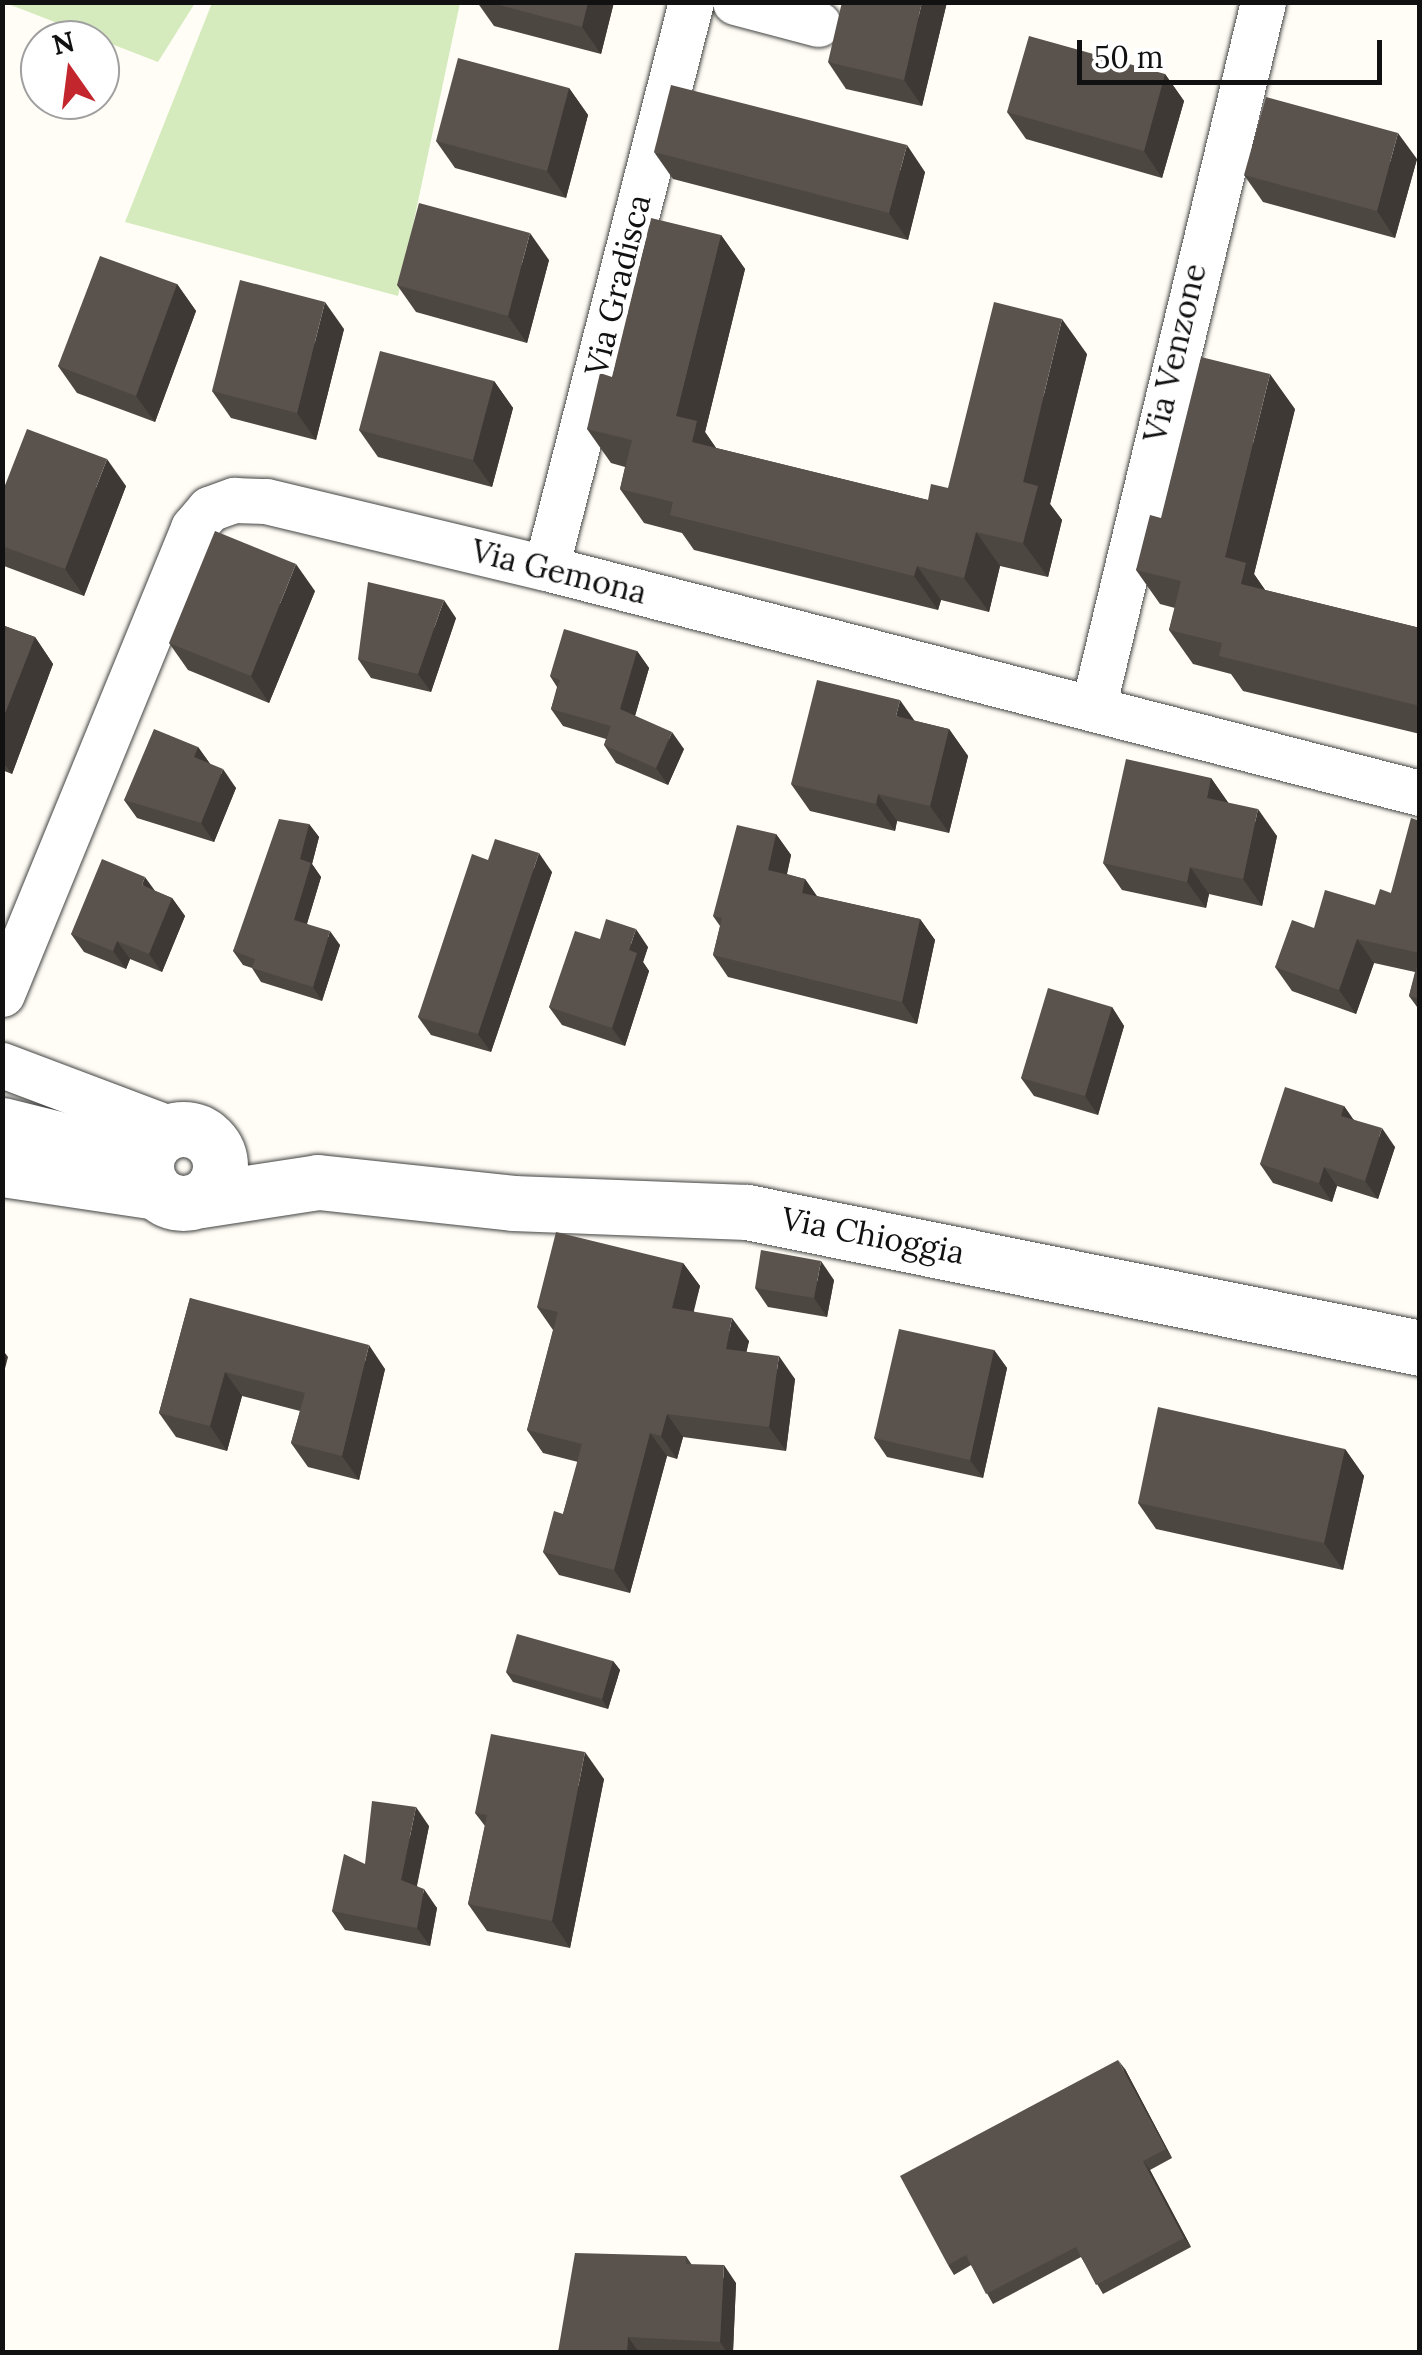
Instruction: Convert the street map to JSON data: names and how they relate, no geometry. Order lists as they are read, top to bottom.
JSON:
{
  "streets": {
    "street": [
      "Via Gradisca",
      "Via Venzone",
      "Via Gemona",
      "Via Chioggia"
    ]
  },
  "crossings": [
    ["Via Gradisca", "Via Gemona"],
    ["Via Venzone", "Via Gemona"]
  ],
  "scale_bar": "50 m",
  "north": "top"
}
